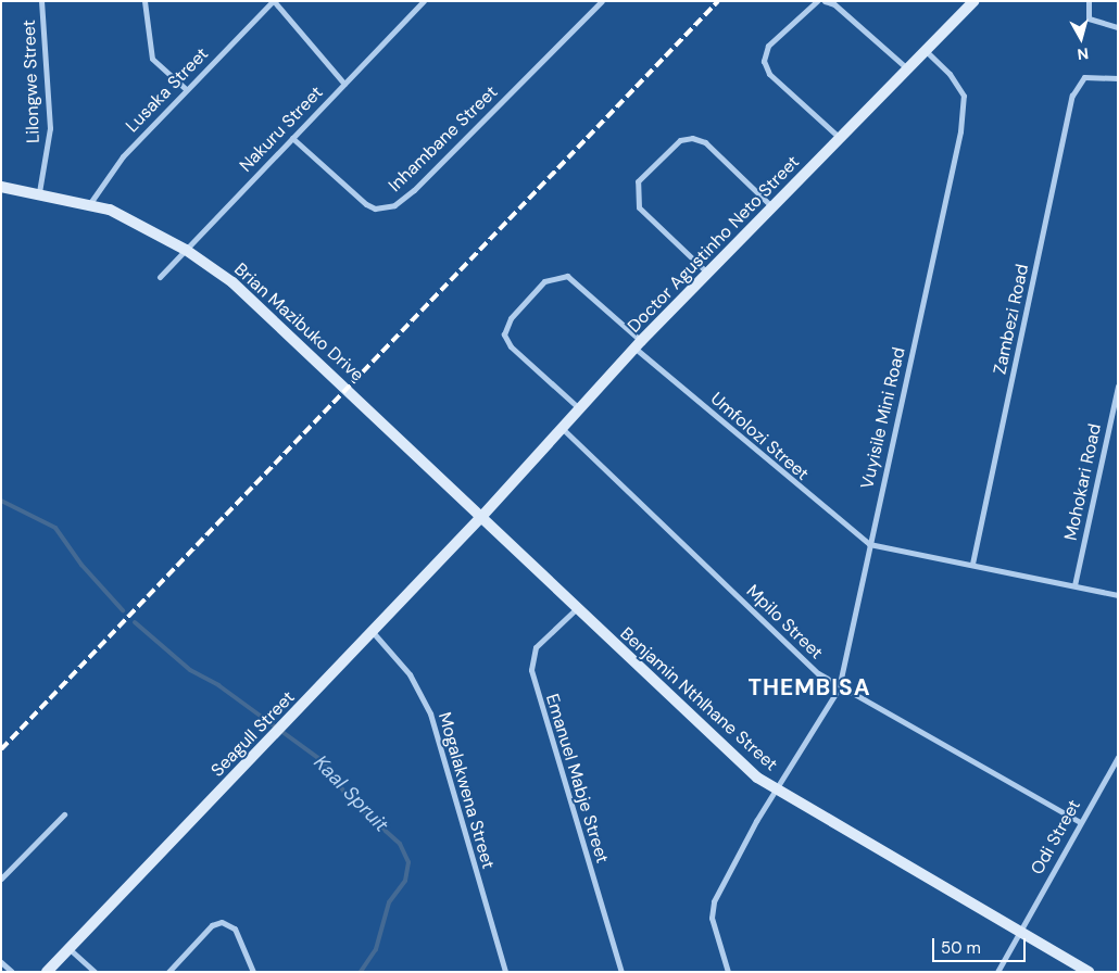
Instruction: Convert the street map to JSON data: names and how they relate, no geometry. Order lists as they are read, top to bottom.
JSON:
{
  "streets": {
    "street": [
      "Lilongwe Street",
      "Lusaka Street",
      "Nakuru Street",
      "Inhambane Street",
      "Doctor Agustinho Neto Street",
      "Zambezi Road",
      "Brian Mazibuko Drive",
      "Vuyisile Mini Road",
      "Umfolozi Street",
      "Mohokari Road",
      "Mpilo Street",
      "Benjamin Nthlhane Street",
      "Seagull Street",
      "Emanuel Mabje Street",
      "Mogalakwena Street",
      "Odi Street"
    ]
  },
  "crossings": [
    ["Lilongwe Street", "Brian Mazibuko Drive"],
    ["Lusaka Street", "Brian Mazibuko Drive"],
    ["Nakuru Street", "Inhambane Street"],
    ["Nakuru Street", "Brian Mazibuko Drive"],
    ["Doctor Agustinho Neto Street", "Brian Mazibuko Drive"],
    ["Doctor Agustinho Neto Street", "Vuyisile Mini Road"],
    ["Doctor Agustinho Neto Street", "Umfolozi Street"],
    ["Doctor Agustinho Neto Street", "Mpilo Street"],
    ["Doctor Agustinho Neto Street", "Benjamin Nthlhane Street"],
    ["Doctor Agustinho Neto Street", "Seagull Street"],
    ["Brian Mazibuko Drive", "Benjamin Nthlhane Street"],
    ["Brian Mazibuko Drive", "Seagull Street"],
    ["Vuyisile Mini Road", "Umfolozi Street"],
    ["Vuyisile Mini Road", "Mpilo Street"],
    ["Vuyisile Mini Road", "Benjamin Nthlhane Street"],
    ["Mpilo Street", "Odi Street"],
    ["Benjamin Nthlhane Street", "Seagull Street"],
    ["Benjamin Nthlhane Street", "Emanuel Mabje Street"],
    ["Benjamin Nthlhane Street", "Odi Street"],
    ["Seagull Street", "Mogalakwena Street"]
  ],
  "districts": ["THEMBISA"],
  "water": ["Kaal Spruit"],
  "scale_bar": "50 m",
  "north": "bottom"
}
